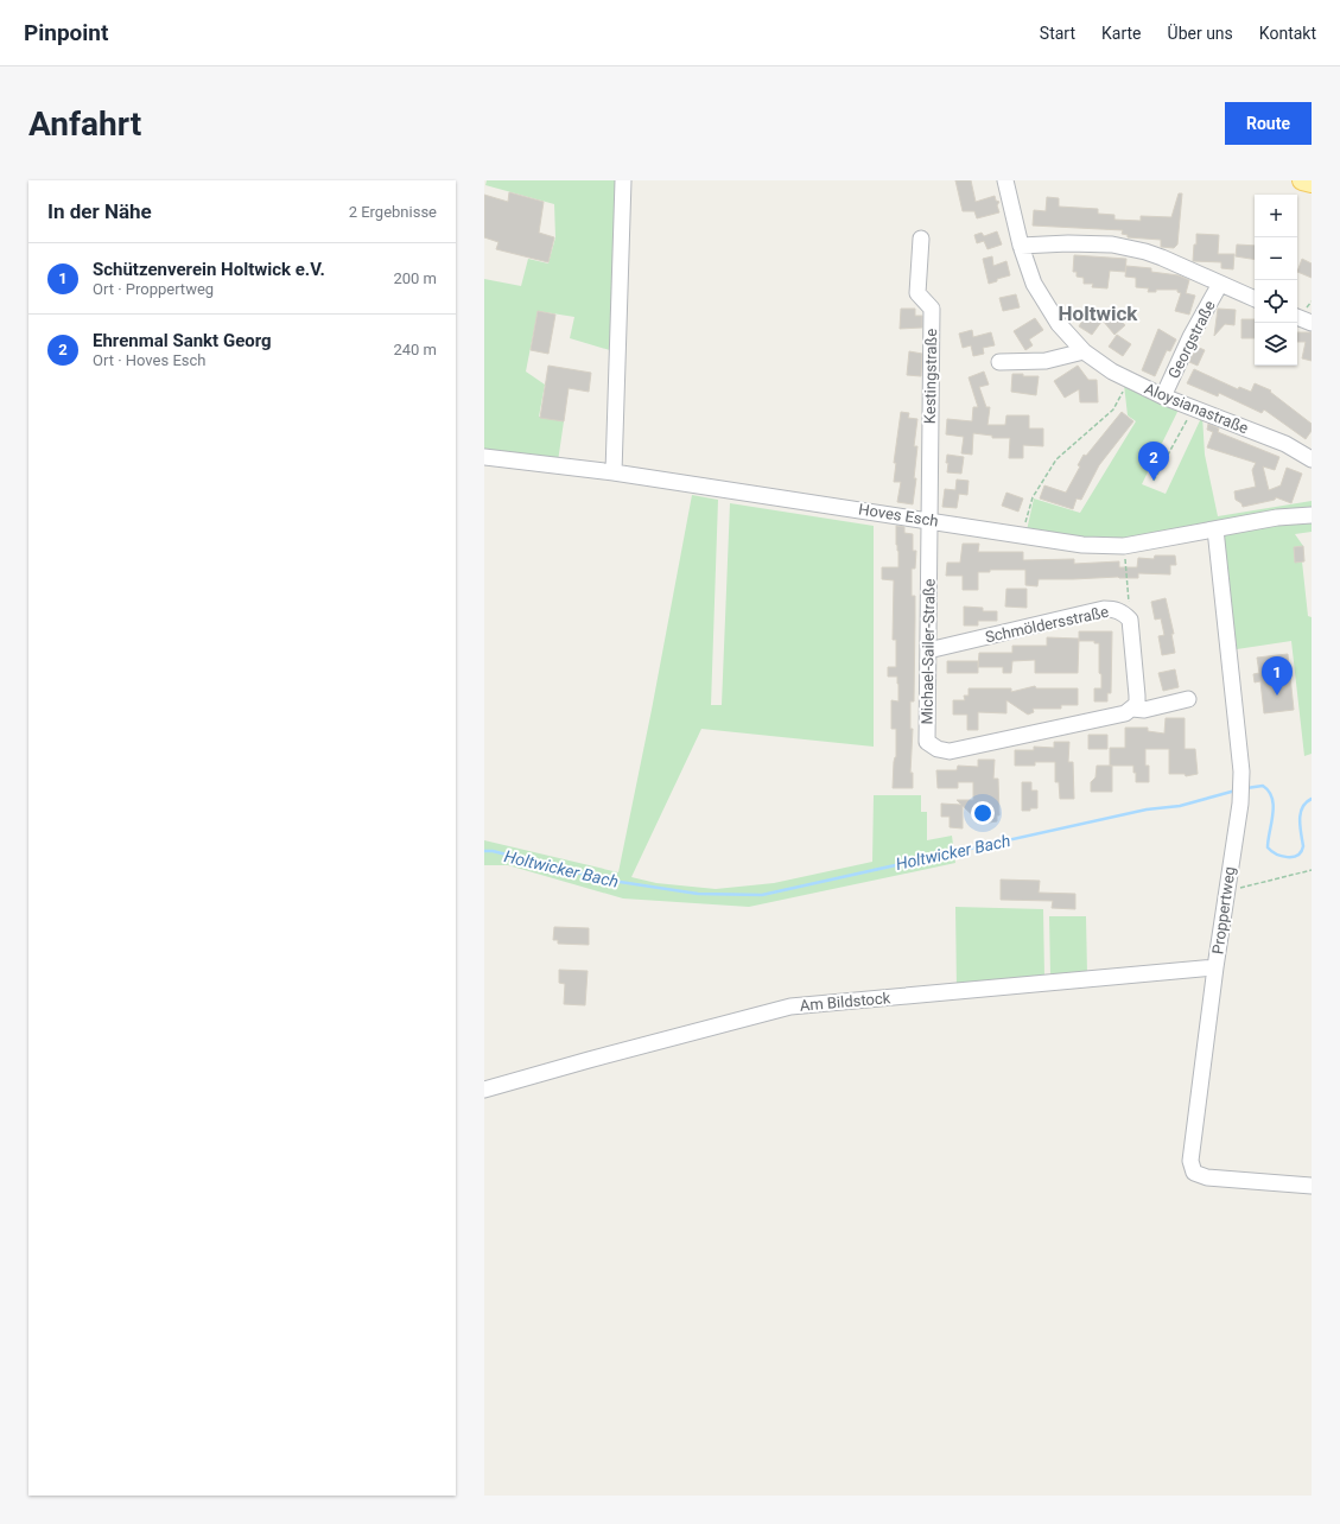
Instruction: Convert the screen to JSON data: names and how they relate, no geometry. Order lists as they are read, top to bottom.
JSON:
{
  "streets": {
    "street": [
      "Georgstraße",
      "Kestingstraße",
      "Aloysianastraße",
      "Hoves Esch",
      "Schmöldersstraße",
      "Michael-Sailer-Straße",
      "Proppertweg",
      "Am Bildstock"
    ]
  },
  "crossings": [
    ["Georgstraße", "Aloysianastraße"],
    ["Kestingstraße", "Hoves Esch"],
    ["Kestingstraße", "Michael-Sailer-Straße"],
    ["Hoves Esch", "Michael-Sailer-Straße"],
    ["Hoves Esch", "Proppertweg"],
    ["Schmöldersstraße", "Michael-Sailer-Straße"],
    ["Proppertweg", "Am Bildstock"]
  ],
  "districts": ["Holtwick"],
  "water": ["Holtwicker Bach"],
  "page": {
    "header": "Pinpoint",
    "nav": [
      "Start",
      "Karte",
      "Über uns",
      "Kontakt"
    ],
    "buttons": "Route",
    "title": "Anfahrt",
    "heading": ["In der Nähe", "2 Ergebnisse"],
    "map_buttons": ["+", "−"],
    "list": [
      {
        "mark": "1",
        "name": "Schützenverein Holtwick e.V.",
        "note": "Ort · Proppertweg",
        "value": "200 m"
      },
      {
        "mark": "2",
        "name": "Ehrenmal Sankt Georg",
        "note": "Ort · Hoves Esch",
        "value": "240 m"
      }
    ],
    "pins": ["2", "1"]
  }
}
